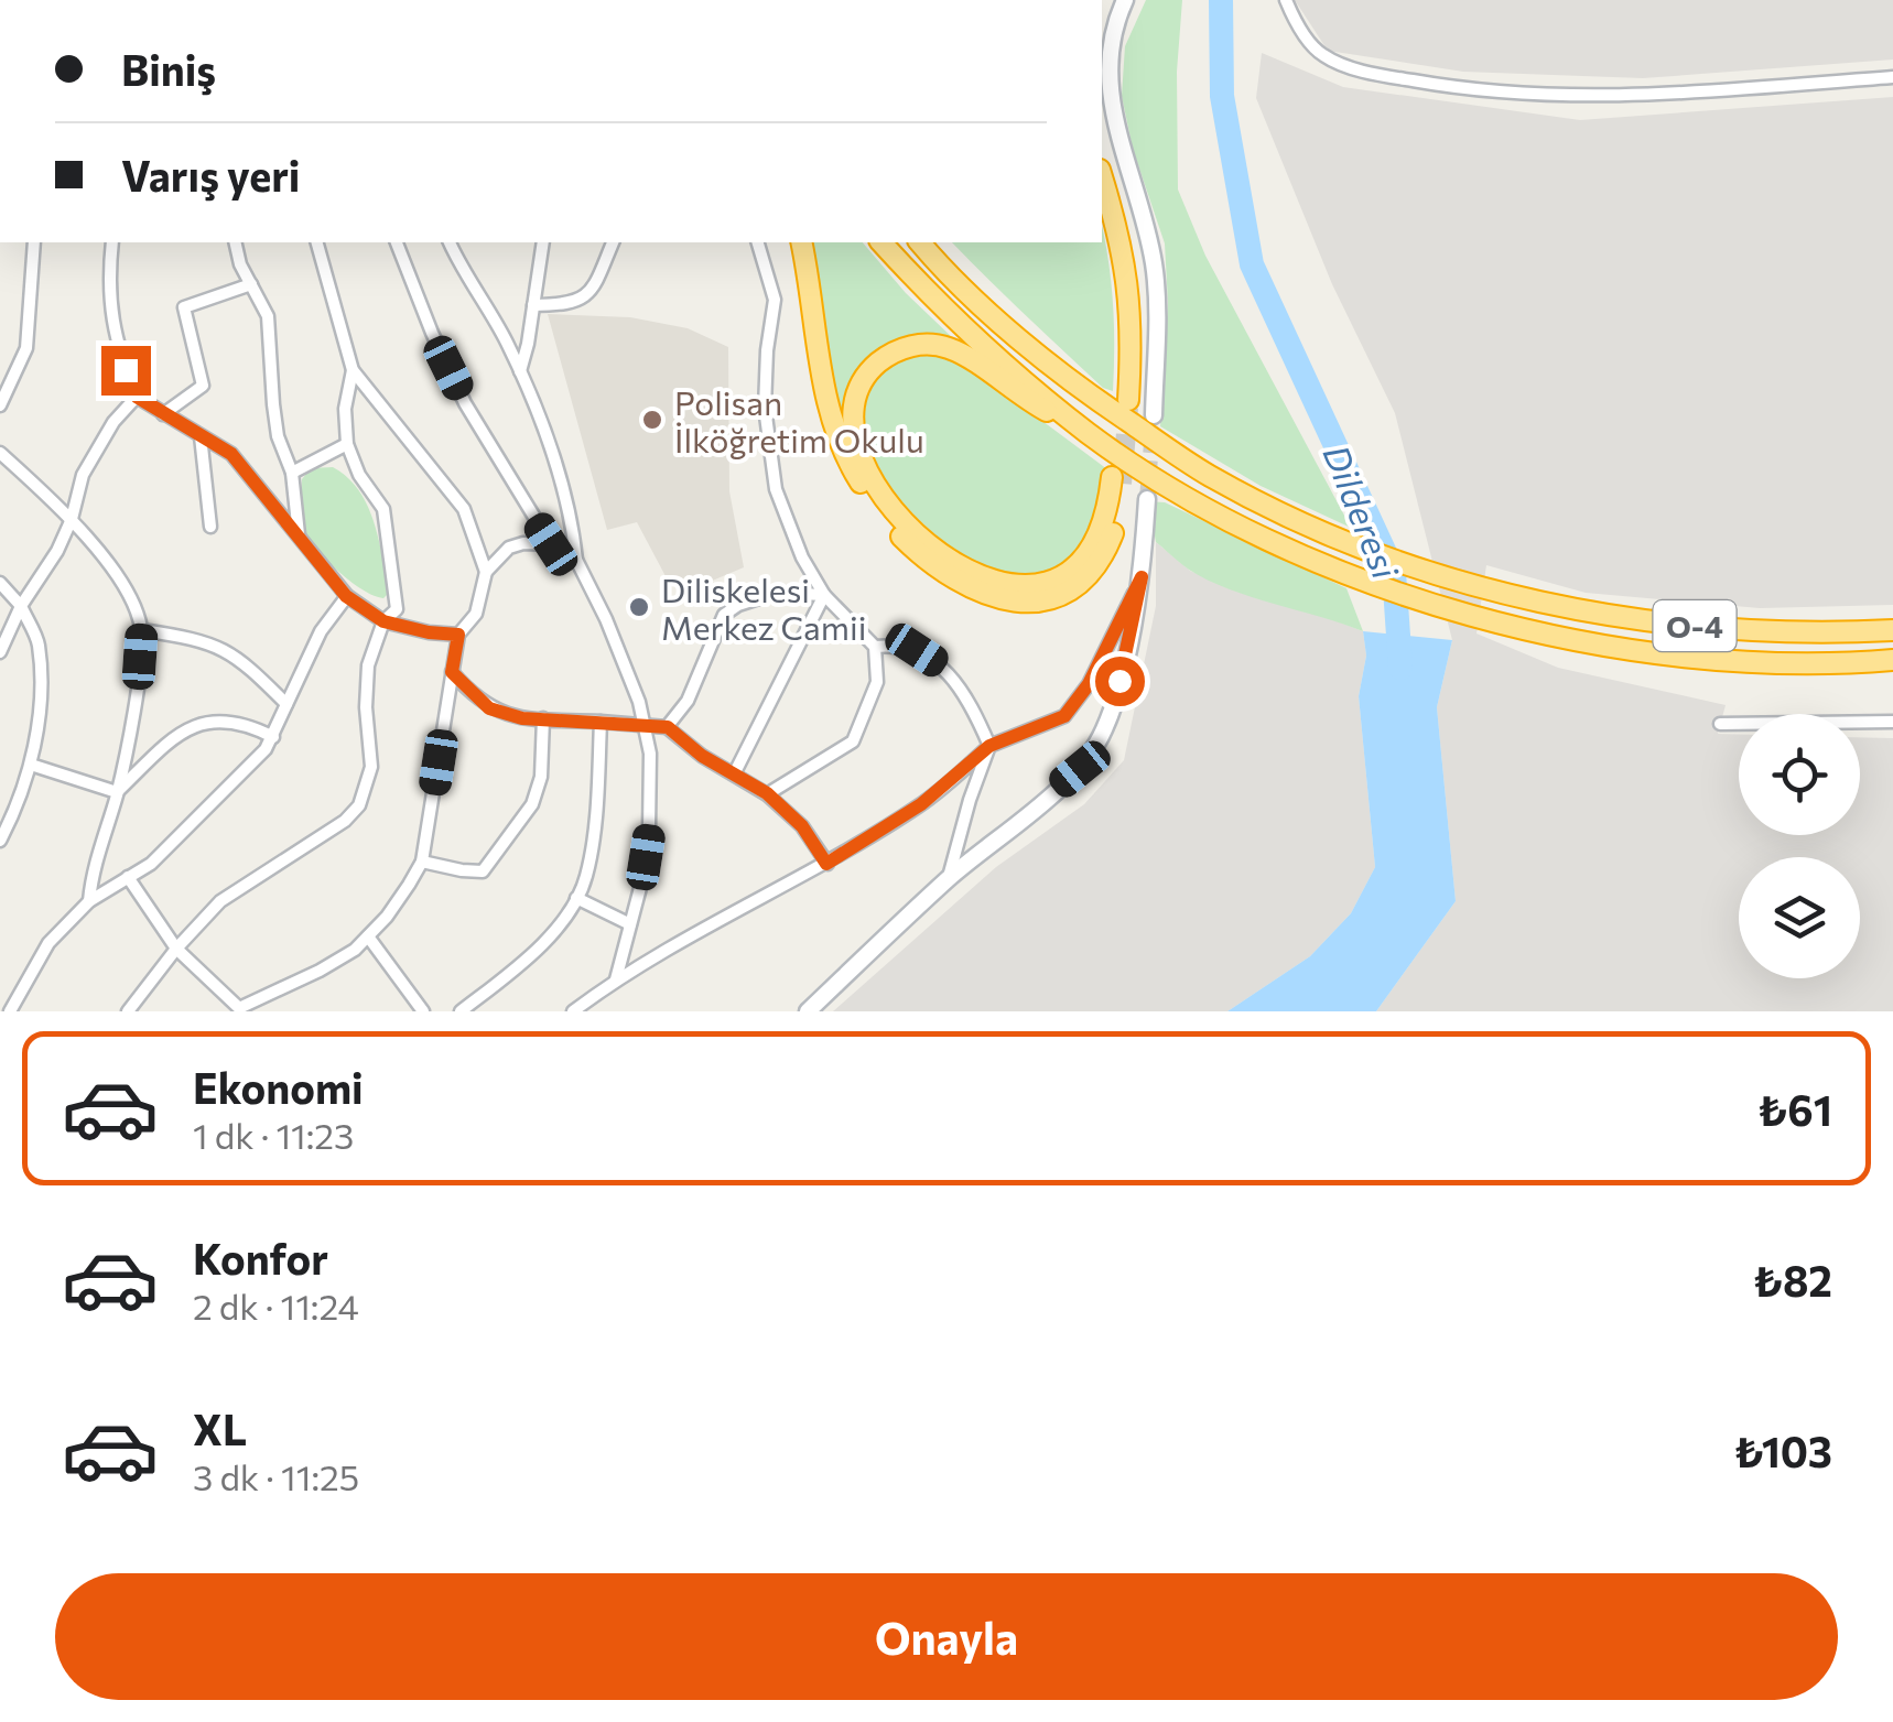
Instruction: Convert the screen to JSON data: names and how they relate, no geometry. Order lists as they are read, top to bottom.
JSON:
{
  "streets": {
    "highway": ["O-4"]
  },
  "water": ["Dilderesi"],
  "places": ["Polisan İlköğretim Okulu", "Diliskelesi Merkez Camii"],
  "page": {
    "banner": ["Biniş", "Varış yeri"],
    "list": [
      {
        "name": "Ekonomi",
        "note": "1 dk · 11:23",
        "value": "₺61"
      },
      {
        "name": "Konfor",
        "note": "2 dk · 11:24",
        "value": "₺82"
      },
      {
        "name": "XL",
        "note": "3 dk · 11:25",
        "value": "₺103"
      }
    ],
    "buttons": "Onayla"
  }
}
